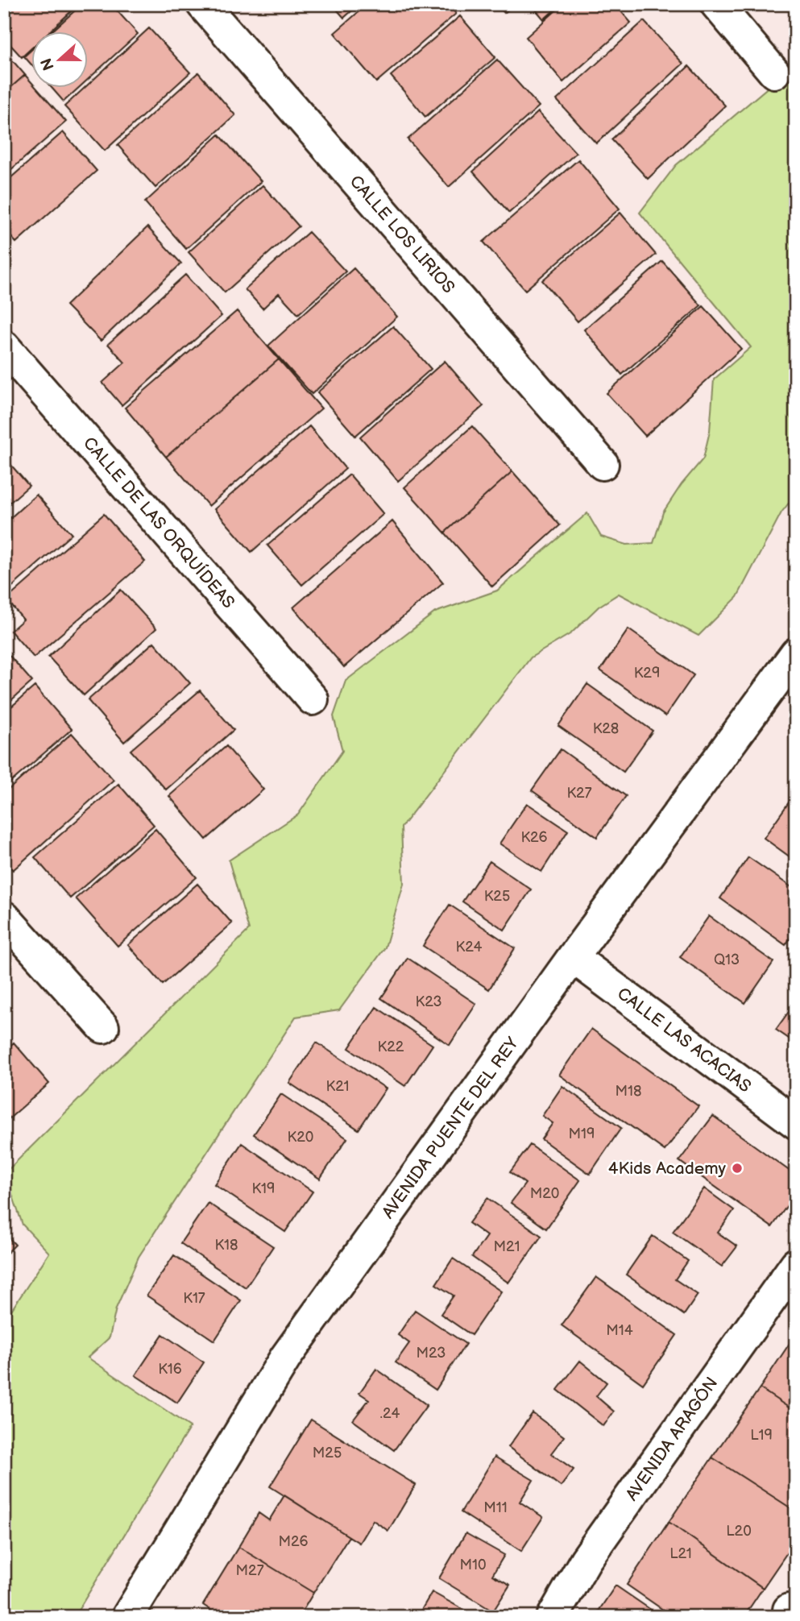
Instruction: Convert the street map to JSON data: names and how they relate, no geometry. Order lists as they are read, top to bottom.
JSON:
{
  "streets": {
    "street": [
      "CALLE LOS LIRIOS",
      "CALLE DE LAS ORQUÍDEAS",
      "CALLE LAS ACACIAS",
      "AVENIDA PUENTE DEL REY",
      "AVENIDA ARAGÓN"
    ]
  },
  "crossings": [
    ["CALLE LAS ACACIAS", "AVENIDA PUENTE DEL REY"]
  ],
  "places": ["4Kids Academy"],
  "house_numbers": [
    "K29",
    "K28",
    "K27",
    "K26",
    "K25",
    "K24",
    "Q13",
    "K23",
    "K22",
    "K21",
    "M18",
    "M19",
    "K20",
    "K19",
    "M20",
    "K18",
    "M21",
    "K17",
    "M14",
    "M23",
    "K16",
    ".24",
    "L19",
    "M25",
    "M11",
    "L20",
    "M26",
    "L21",
    "M10",
    "M27"
  ],
  "north": "left"
}
